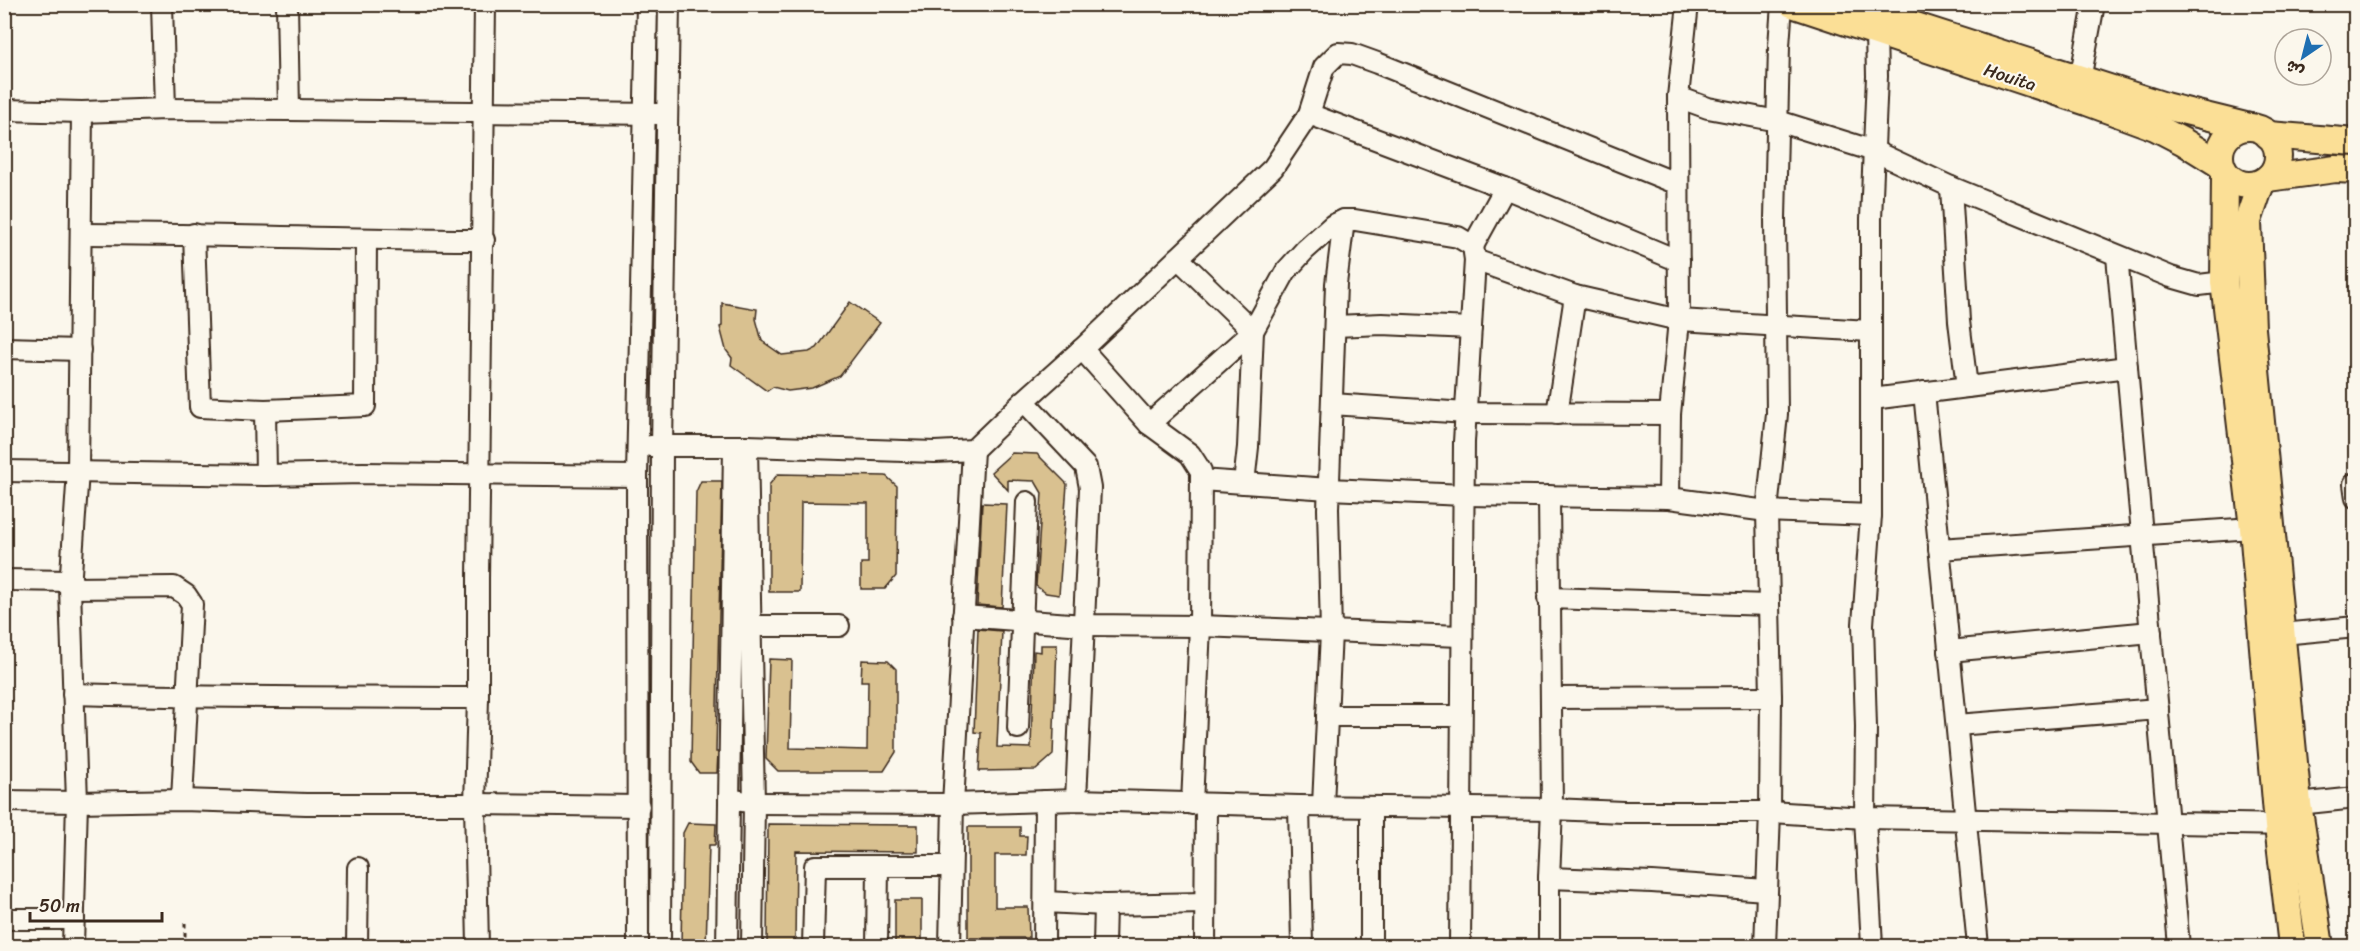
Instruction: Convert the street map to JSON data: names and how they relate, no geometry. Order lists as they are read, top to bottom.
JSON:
{
  "streets": {
    "main road": ["Houita"]
  },
  "scale_bar": "50 m",
  "north": "bottom left"
}
